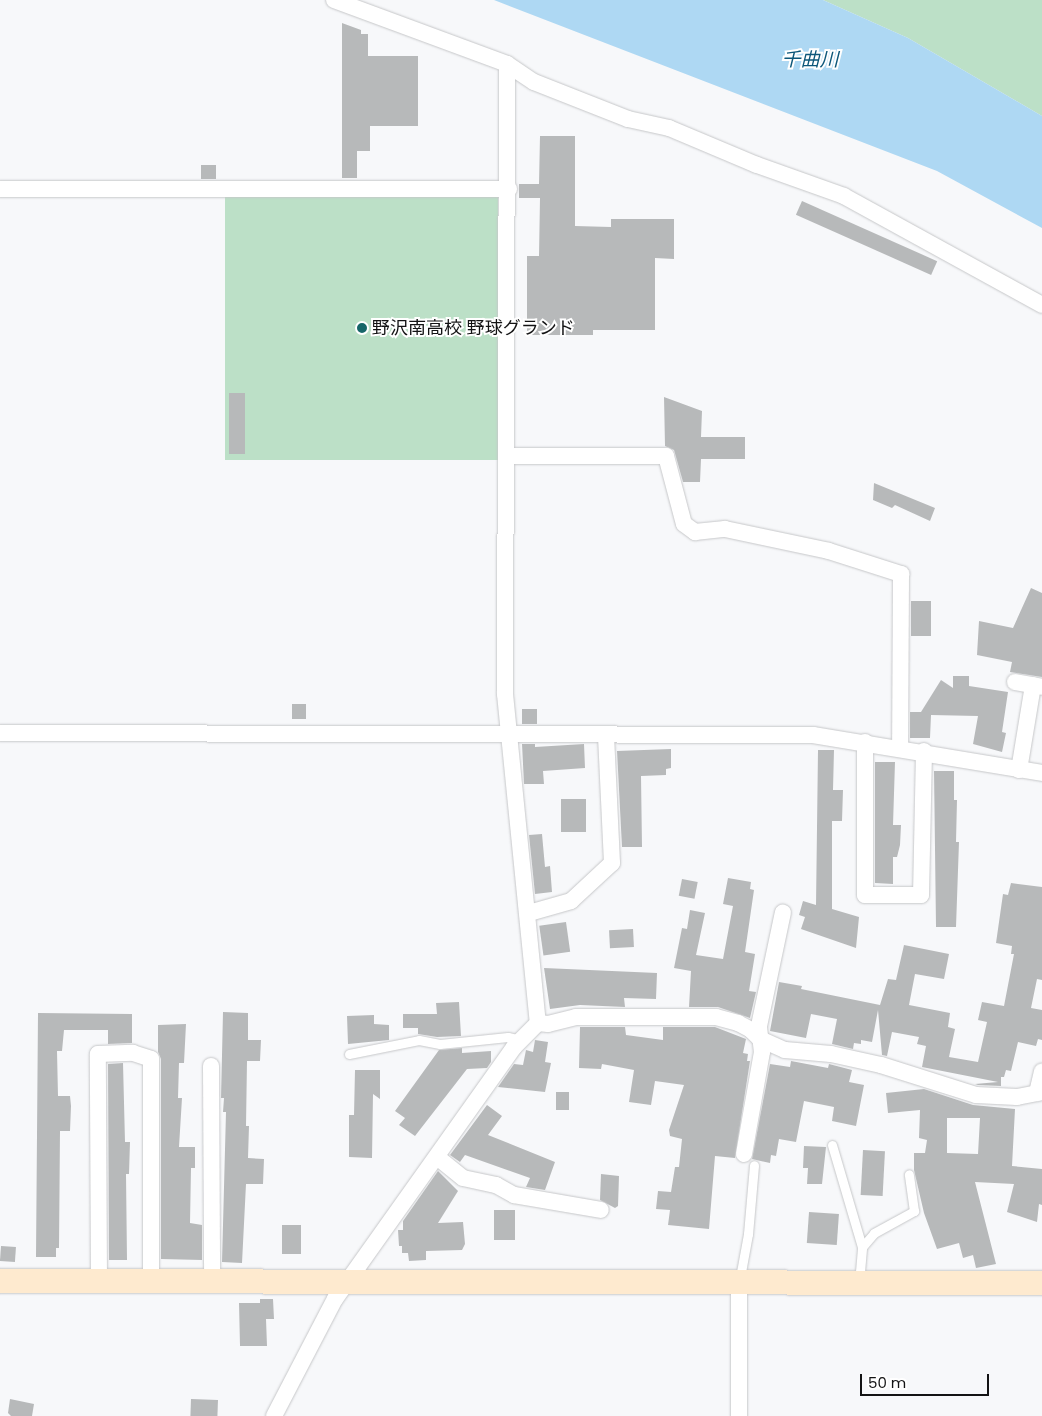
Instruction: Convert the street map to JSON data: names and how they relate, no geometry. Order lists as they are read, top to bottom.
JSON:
{
  "water": ["千曲川"],
  "places": ["野沢南高校 野球グランド"],
  "scale_bar": "50 m"
}
